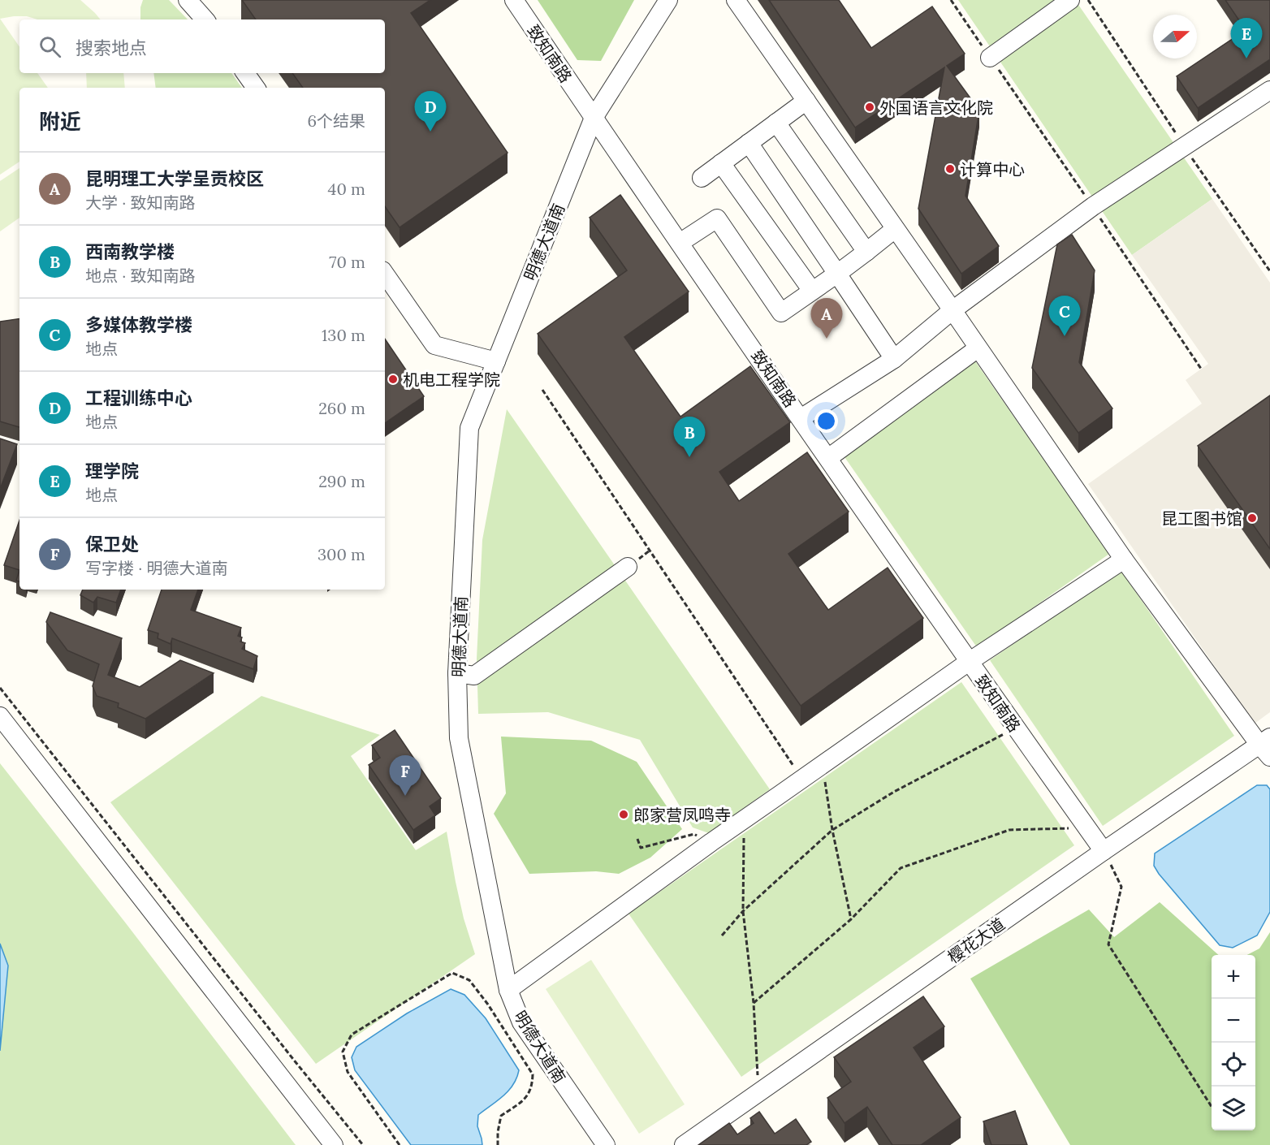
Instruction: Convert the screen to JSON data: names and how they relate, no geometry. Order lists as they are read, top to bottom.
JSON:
{
  "streets": {
    "street": ["致知南路", "明德大道南", "樱花大道"]
  },
  "crossings": [
    ["致知南路", "明德大道南"],
    ["致知南路", "樱花大道"]
  ],
  "places": [
    "外国语言文化院",
    "计算中心",
    "机电工程学院",
    "昆工图书馆",
    "郎家营凤鸣寺"
  ],
  "north": "right",
  "page": {
    "pins": [
      "E",
      "D",
      "C",
      "A",
      "B",
      "F"
    ],
    "search": "搜索地点",
    "heading": ["附近", "6个结果"],
    "list": [
      {
        "mark": "A",
        "name": "昆明理工大学呈贡校区",
        "note": "大学 · 致知南路",
        "value": "40 m"
      },
      {
        "mark": "B",
        "name": "西南教学楼",
        "note": "地点 · 致知南路",
        "value": "70 m"
      },
      {
        "mark": "C",
        "name": "多媒体教学楼",
        "note": "地点",
        "value": "130 m"
      },
      {
        "mark": "D",
        "name": "工程训练中心",
        "note": "地点",
        "value": "260 m"
      },
      {
        "mark": "E",
        "name": "理学院",
        "note": "地点",
        "value": "290 m"
      },
      {
        "mark": "F",
        "name": "保卫处",
        "note": "写字楼 · 明德大道南",
        "value": "300 m"
      }
    ],
    "map_buttons": ["+", "−"]
  }
}
